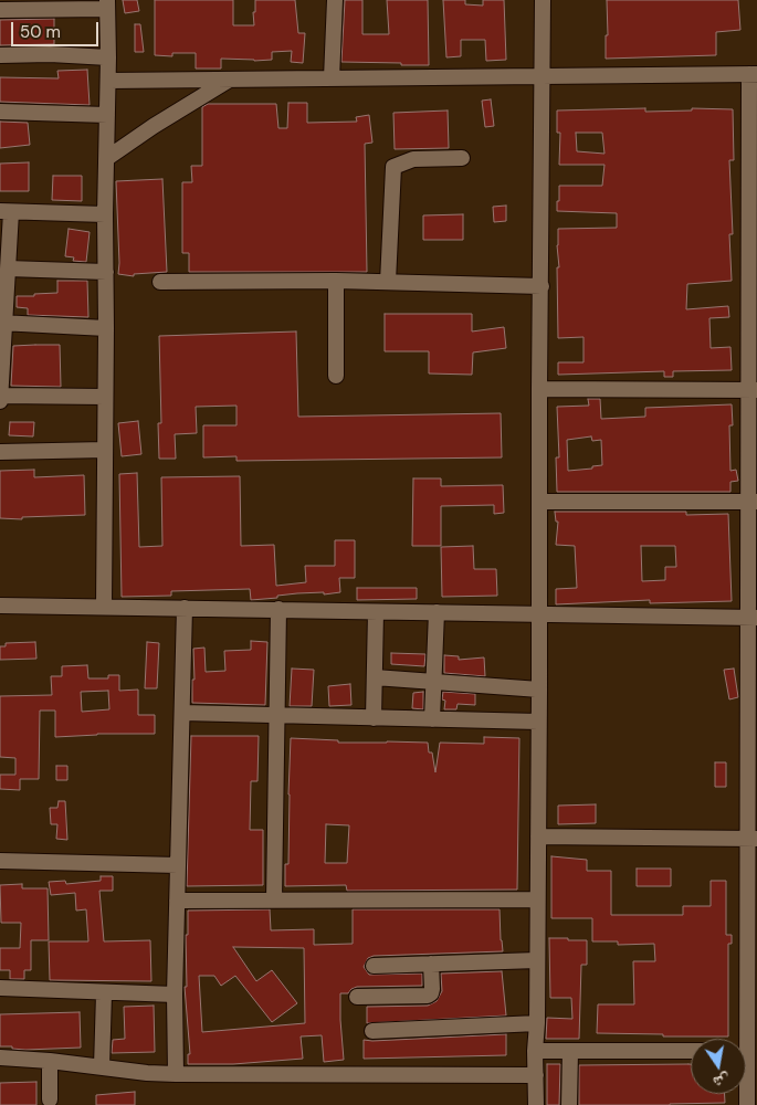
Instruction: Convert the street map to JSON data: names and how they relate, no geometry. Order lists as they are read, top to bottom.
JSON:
{
  "scale_bar": "50 m",
  "north": "bottom"
}
